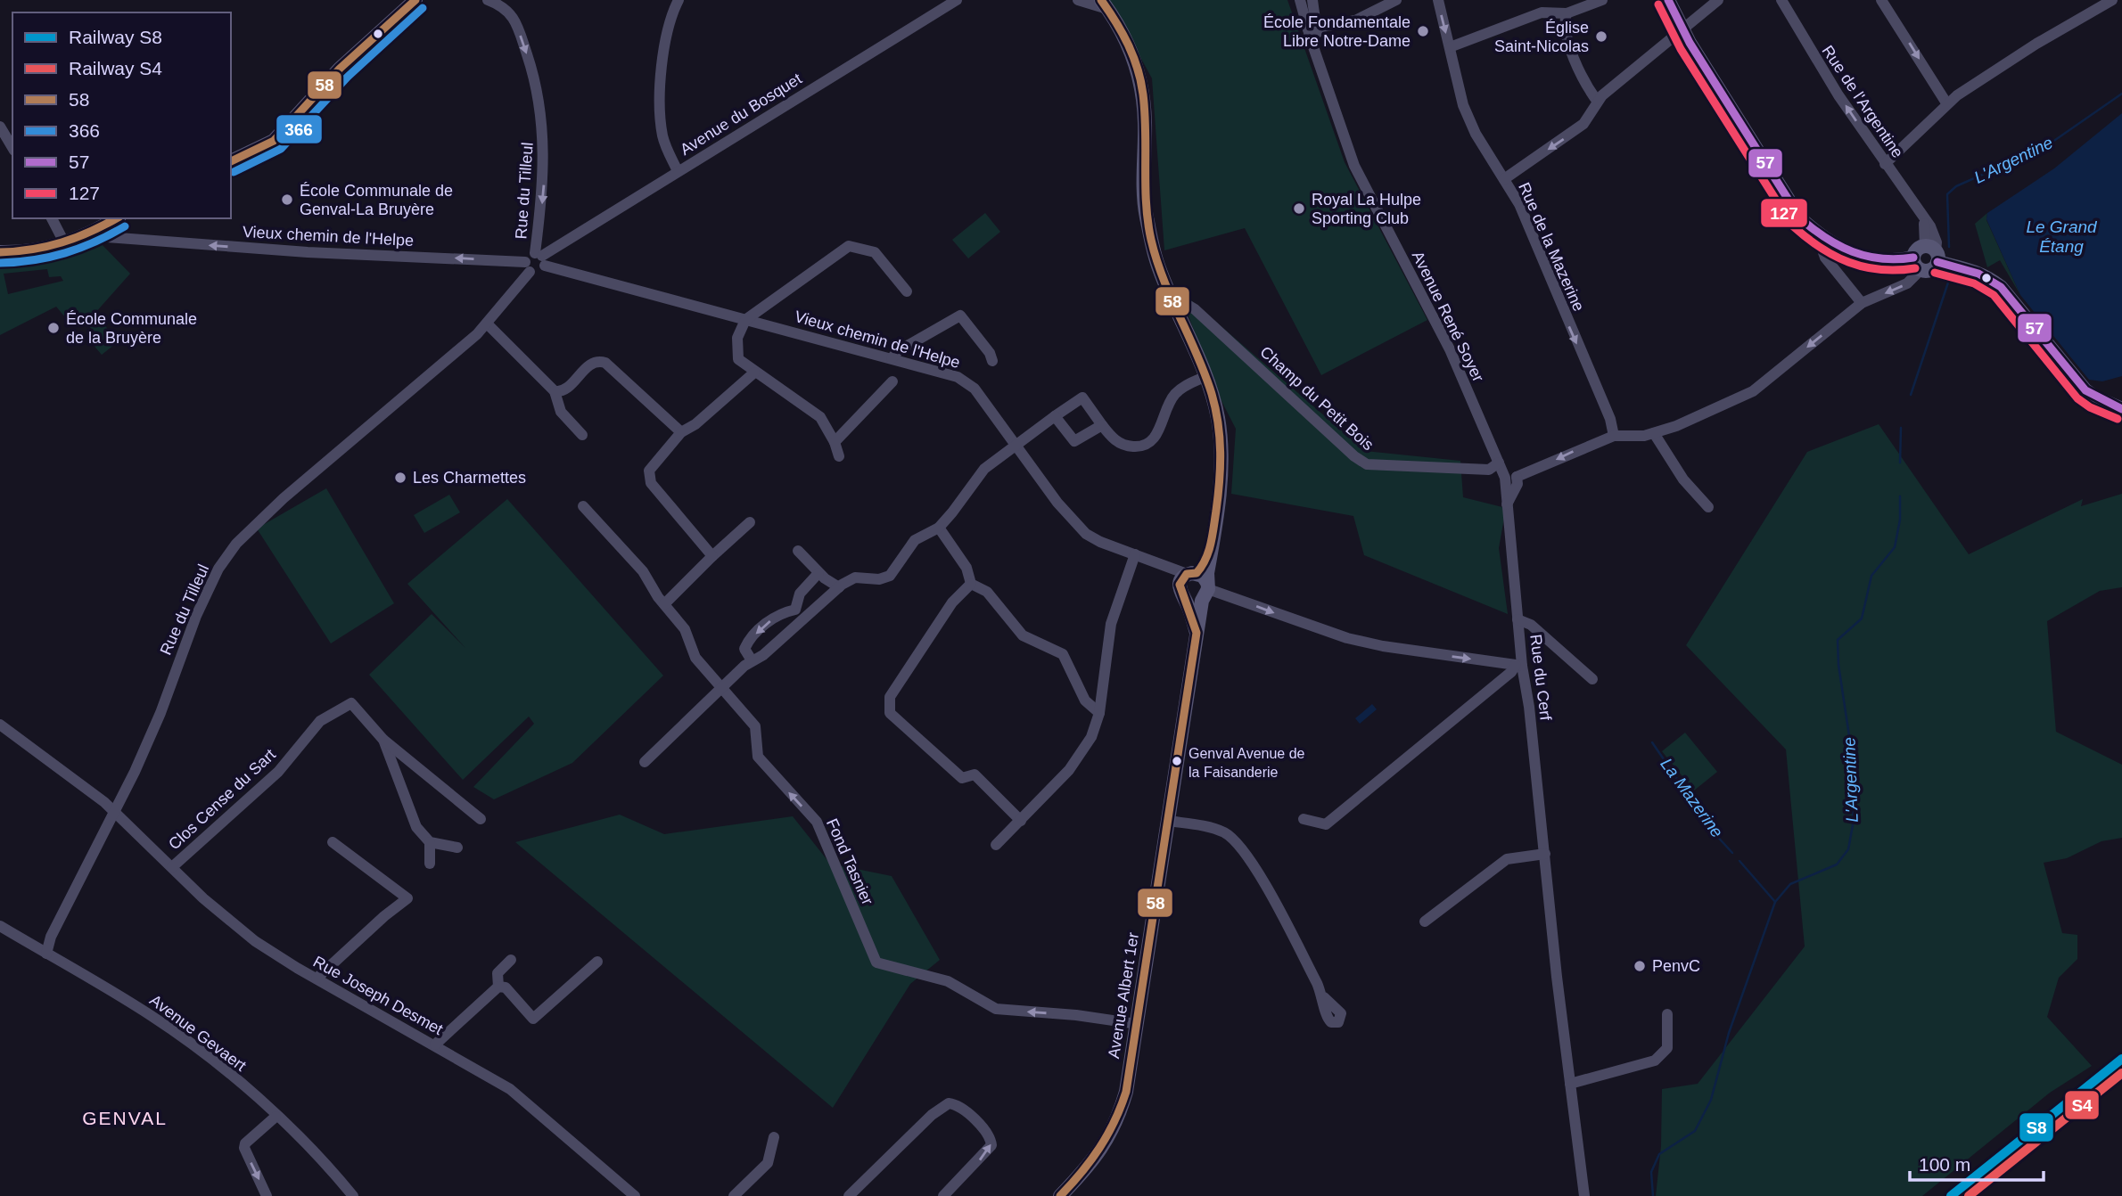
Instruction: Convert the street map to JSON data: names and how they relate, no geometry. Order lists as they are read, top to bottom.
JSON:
{
  "streets": {
    "main road": ["Avenue Albert 1er"],
    "street": [
      "Rue de l'Argentine",
      "Avenue du Bosquet",
      "Rue du Tilleul",
      "Vieux chemin de l'Helpe",
      "Rue de la Mazerine",
      "Avenue René Soyer",
      "Champ du Petit Bois",
      "Rue du Cerf",
      "Clos Cense du Sart",
      "Fond Tasnier",
      "Rue Joseph Desmet",
      "Avenue Gevaert"
    ]
  },
  "crossings": [
    ["Avenue du Bosquet", "Rue du Tilleul"],
    ["Avenue du Bosquet", "Vieux chemin de l'Helpe"],
    ["Rue du Tilleul", "Vieux chemin de l'Helpe"],
    ["Rue du Tilleul", "Rue Joseph Desmet"],
    ["Rue du Tilleul", "Avenue Gevaert"],
    ["Vieux chemin de l'Helpe", "Rue du Cerf"],
    ["Vieux chemin de l'Helpe", "Avenue Albert 1er"],
    ["Avenue René Soyer", "Champ du Petit Bois"],
    ["Avenue René Soyer", "Rue du Cerf"],
    ["Champ du Petit Bois", "Avenue Albert 1er"],
    ["Clos Cense du Sart", "Rue Joseph Desmet"],
    ["Fond Tasnier", "Avenue Albert 1er"]
  ],
  "one_way": ["Rue de la Mazerine", "Fond Tasnier"],
  "districts": ["GENVAL"],
  "water": ["L'Argentine", "Le Grand Étang", "La Mazerine"],
  "places": [
    "École Fondamentale Libre Notre-Dame",
    "Église Saint-Nicolas",
    "École Communale de Genval-La Bruyère",
    "Royal La Hulpe Sporting Club",
    "École Communale de la Bruyère",
    "Les Charmettes",
    "Genval Avenue de la Faisanderie",
    "PenvC"
  ],
  "lines": [
    "transit line 58",
    "transit line 57",
    "transit line 127",
    "transit line 366",
    "rail line S8",
    "rail line S4"
  ],
  "legend": [
    "Railway S8",
    "Railway S4",
    "58",
    "366",
    "57",
    "127"
  ],
  "scale_bar": "100 m"
}
